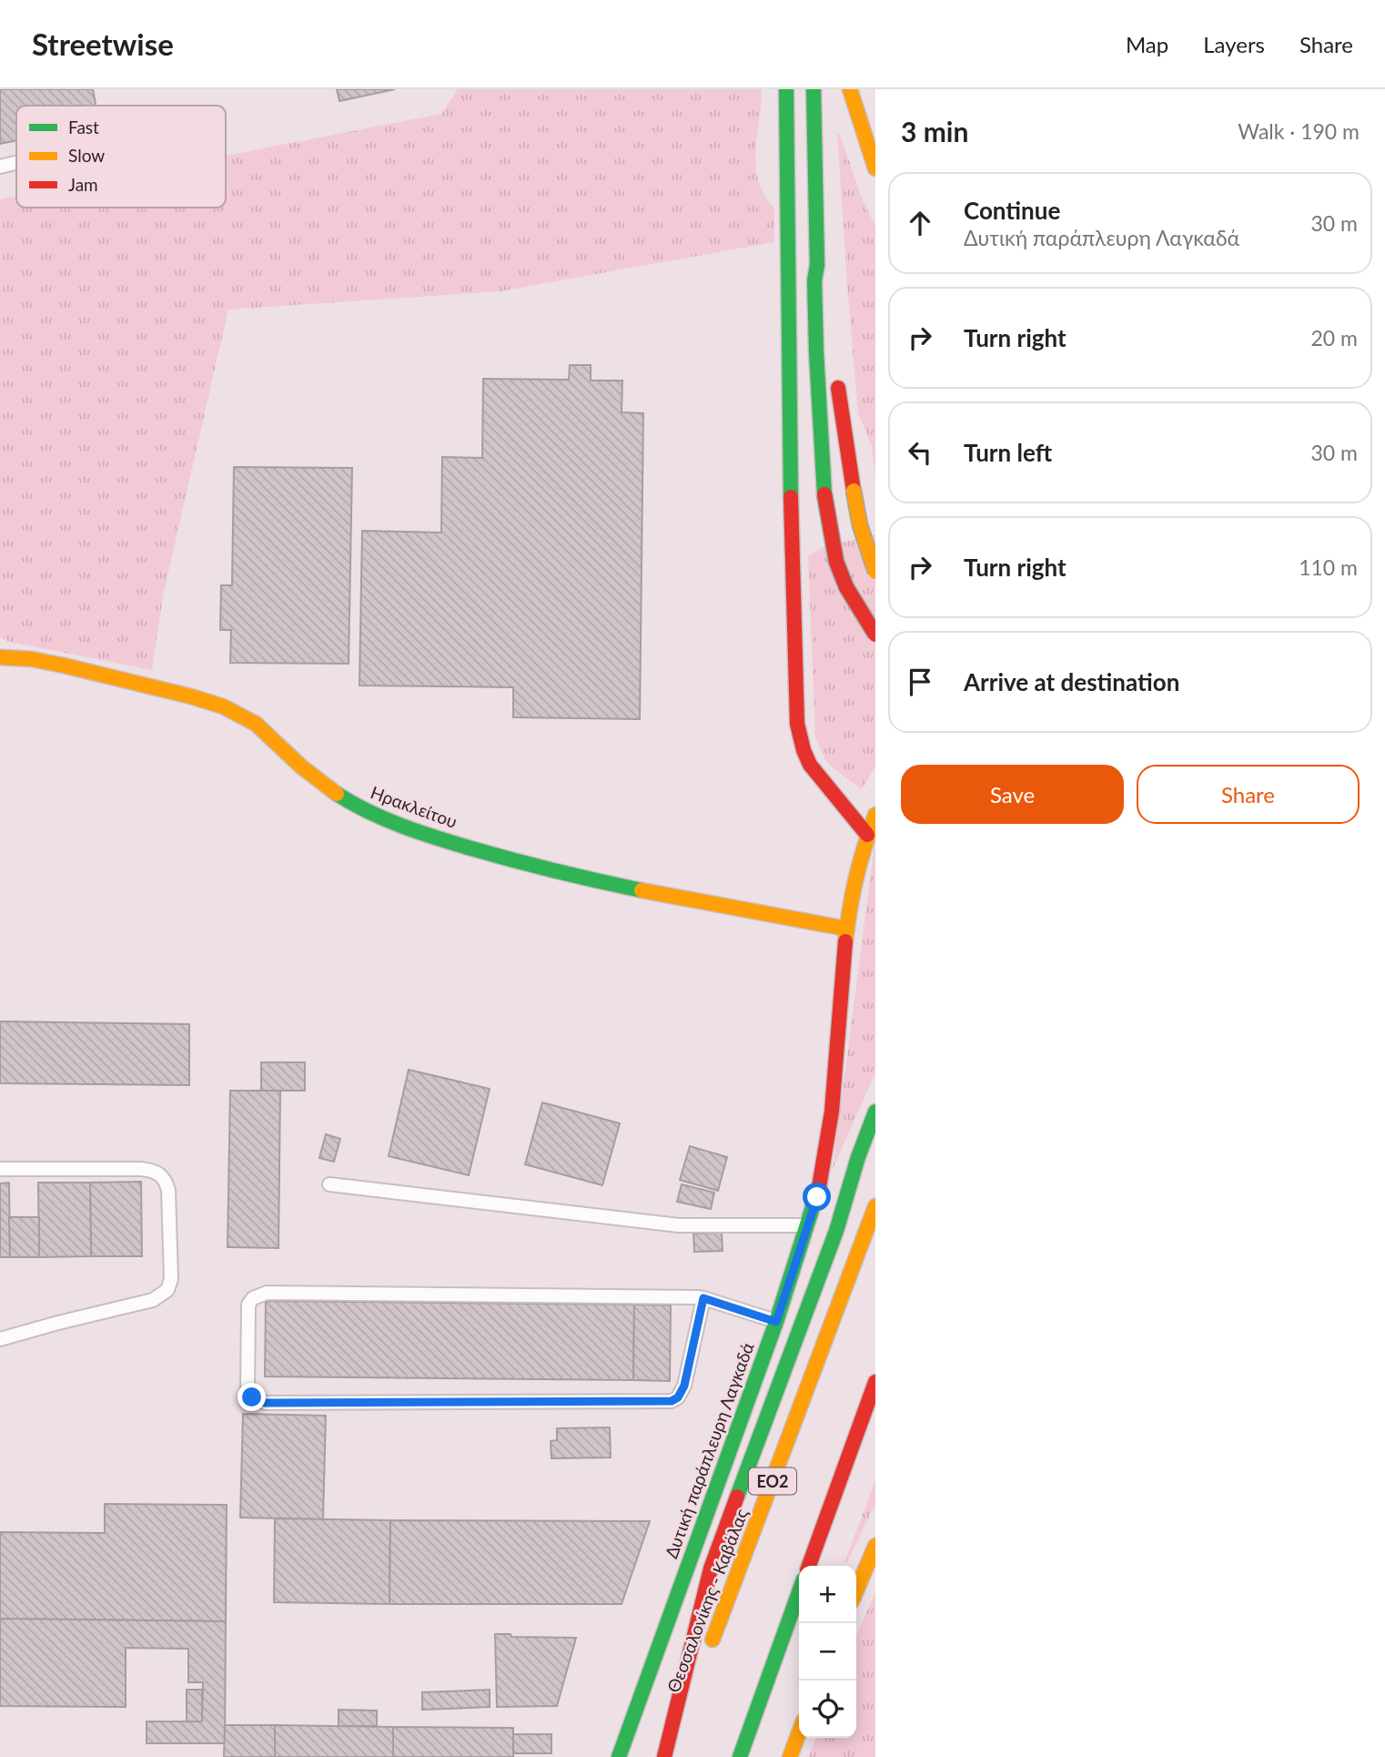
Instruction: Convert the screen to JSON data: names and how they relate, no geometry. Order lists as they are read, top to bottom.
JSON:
{
  "streets": {
    "main road": [
      "Ηρακλείτου",
      "Δυτική παράπλευρη Λαγκαδά",
      "ΕΟ2",
      "Θεσσαλονίκης - Καβάλας"
    ]
  },
  "crossings": [
    ["Ηρακλείτου", "Δυτική παράπλευρη Λαγκαδά"]
  ],
  "legend": ["Fast", "Slow", "Jam"],
  "page": {
    "header": "Streetwise",
    "nav": ["Map", "Layers", "Share"],
    "heading": ["3 min", "Walk · 190 m"],
    "list": [
      ["Continue", "Δυτική παράπλευρη Λαγκαδά", "30 m"],
      ["Turn right", "20 m"],
      ["Turn left", "30 m"],
      ["Turn right", "110 m"],
      "Arrive at destination"
    ],
    "buttons": ["Save", "Share"],
    "map_buttons": ["+", "−"]
  }
}
